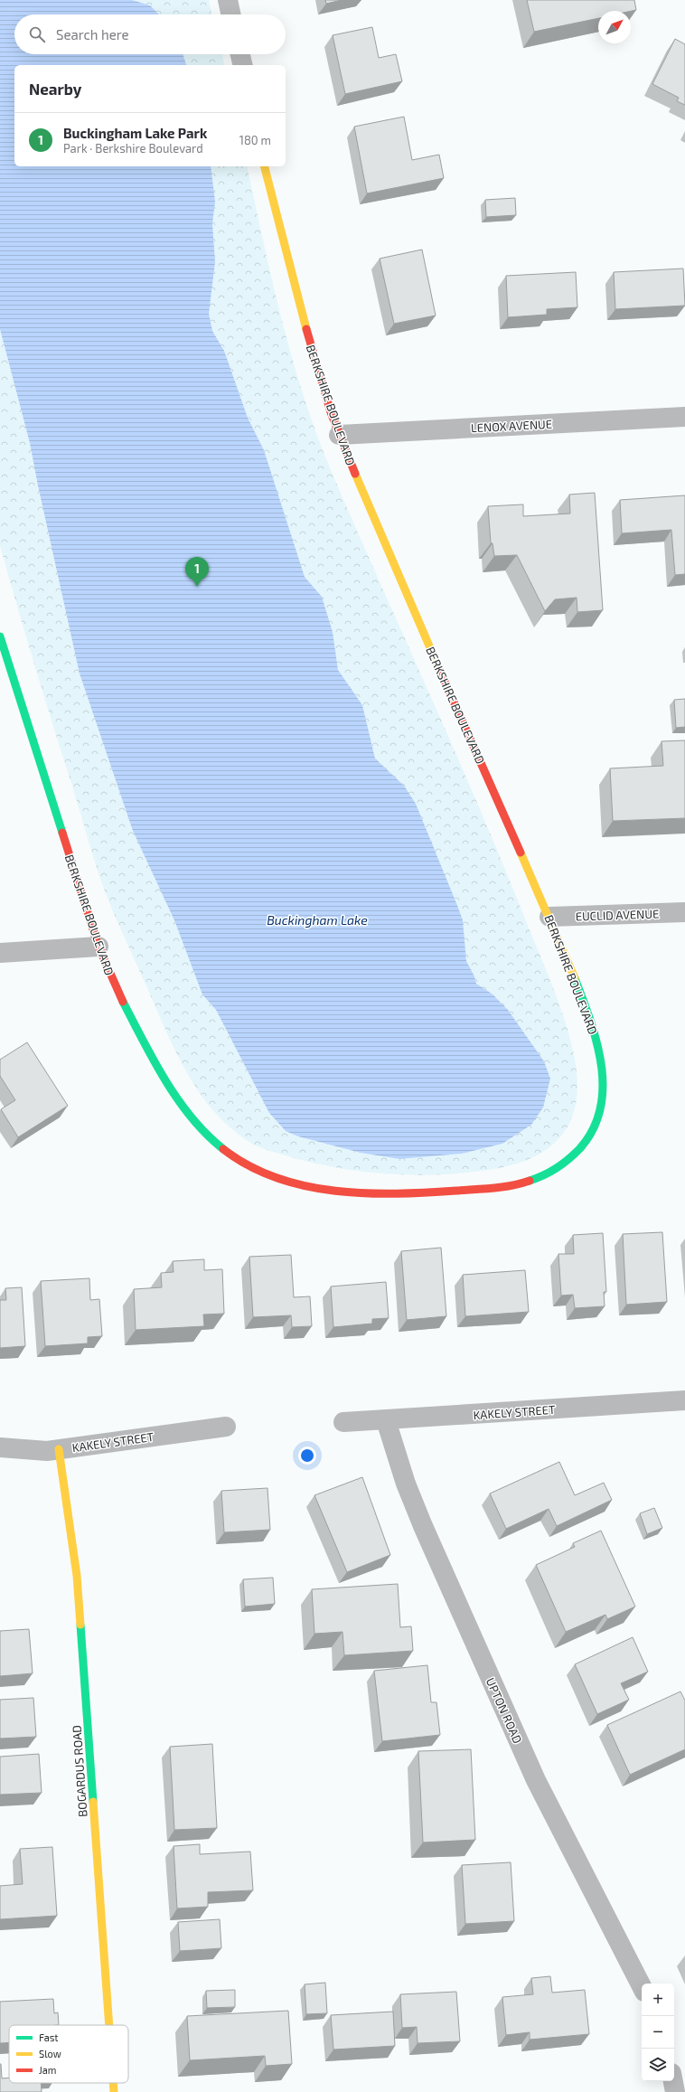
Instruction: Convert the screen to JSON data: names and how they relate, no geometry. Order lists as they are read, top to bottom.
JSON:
{
  "streets": {
    "street": [
      "BERKSHIRE BOULEVARD",
      "LENOX AVENUE",
      "EUCLID AVENUE",
      "KAKELY STREET",
      "UPTON ROAD",
      "BOGARDUS ROAD"
    ]
  },
  "crossings": [
    ["BERKSHIRE BOULEVARD", "LENOX AVENUE"],
    ["BERKSHIRE BOULEVARD", "EUCLID AVENUE"],
    ["KAKELY STREET", "UPTON ROAD"],
    ["KAKELY STREET", "BOGARDUS ROAD"]
  ],
  "water": ["Buckingham Lake"],
  "legend": ["Fast", "Slow", "Jam"],
  "north": "top right",
  "page": {
    "search": "Search here",
    "heading": "Nearby",
    "list": [
      {
        "mark": "1",
        "name": "Buckingham Lake Park",
        "note": "Park · Berkshire Boulevard",
        "value": "180 m"
      }
    ],
    "pins": "1",
    "map_buttons": ["+", "−"]
  }
}
